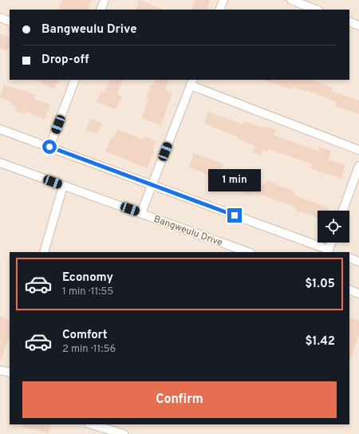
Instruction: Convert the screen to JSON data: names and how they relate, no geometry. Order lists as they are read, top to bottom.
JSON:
{
  "streets": {
    "street": ["Bangweulu Drive"]
  },
  "page": {
    "banner": ["Bangweulu Drive", "Drop-off"],
    "bubble": "1 min",
    "list": [
      {
        "name": "Economy",
        "note": "1 min · 11:55",
        "value": "$1.05"
      },
      {
        "name": "Comfort",
        "note": "2 min · 11:56",
        "value": "$1.42"
      }
    ],
    "buttons": "Confirm"
  }
}
